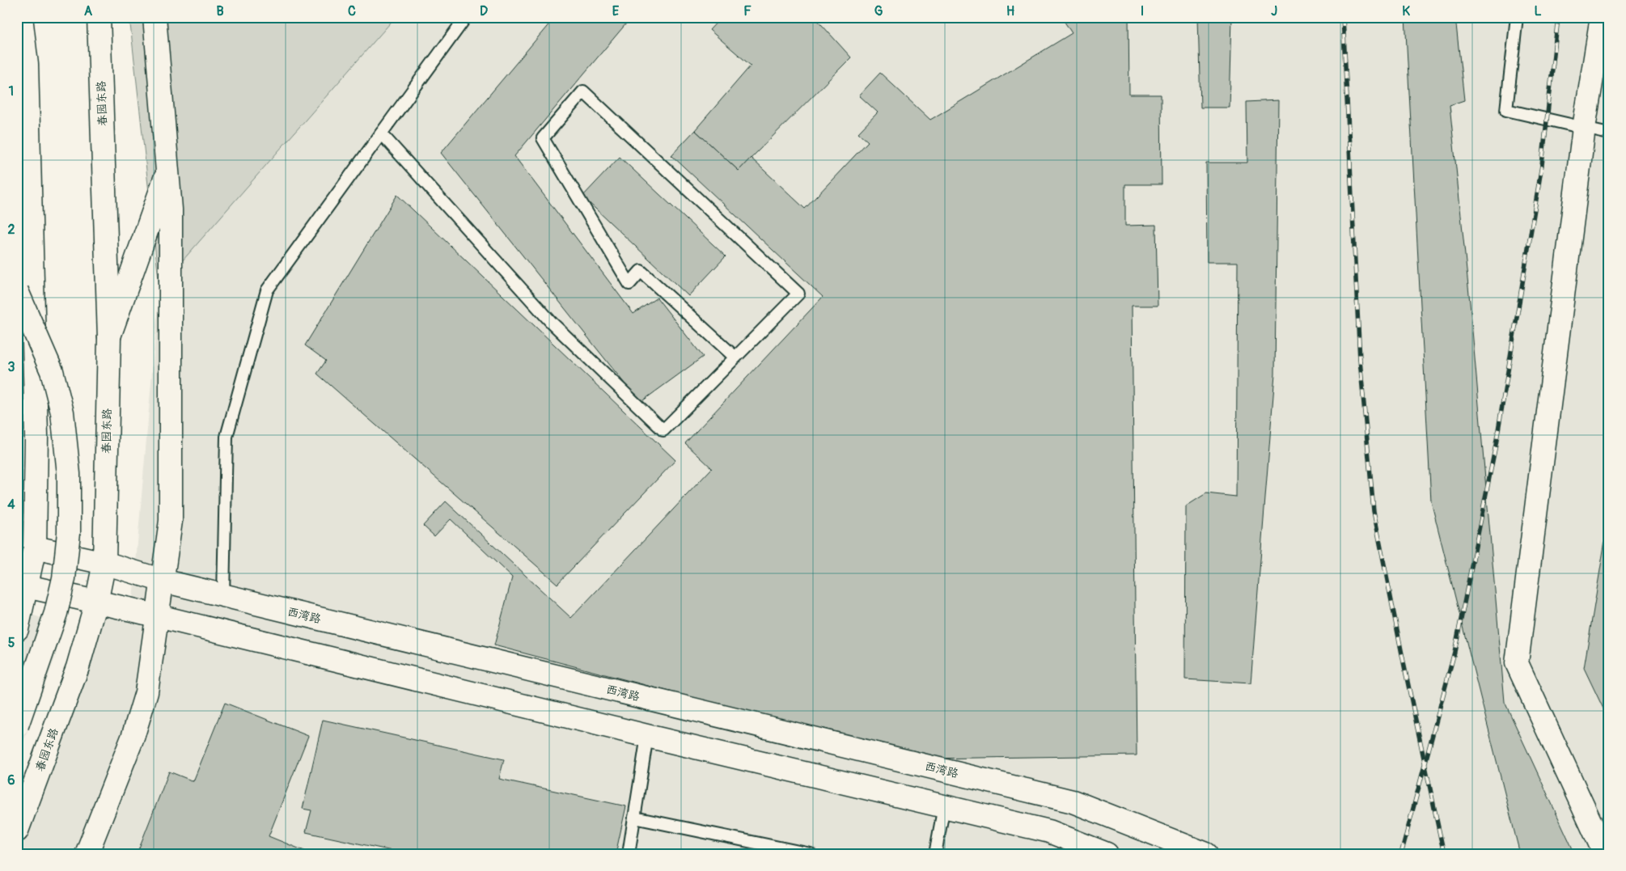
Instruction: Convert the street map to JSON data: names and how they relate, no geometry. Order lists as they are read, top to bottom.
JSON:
{
  "streets": {
    "main road": ["春园东路", "西湾路"]
  },
  "crossings": [
    ["春园东路", "西湾路"]
  ],
  "grid": {
    "columns": [
      "A",
      "B",
      "C",
      "D",
      "E",
      "F",
      "G",
      "H",
      "I",
      "J",
      "K",
      "L"
    ],
    "rows": [
      "1",
      "2",
      "3",
      "4",
      "5",
      "6"
    ]
  }
}
